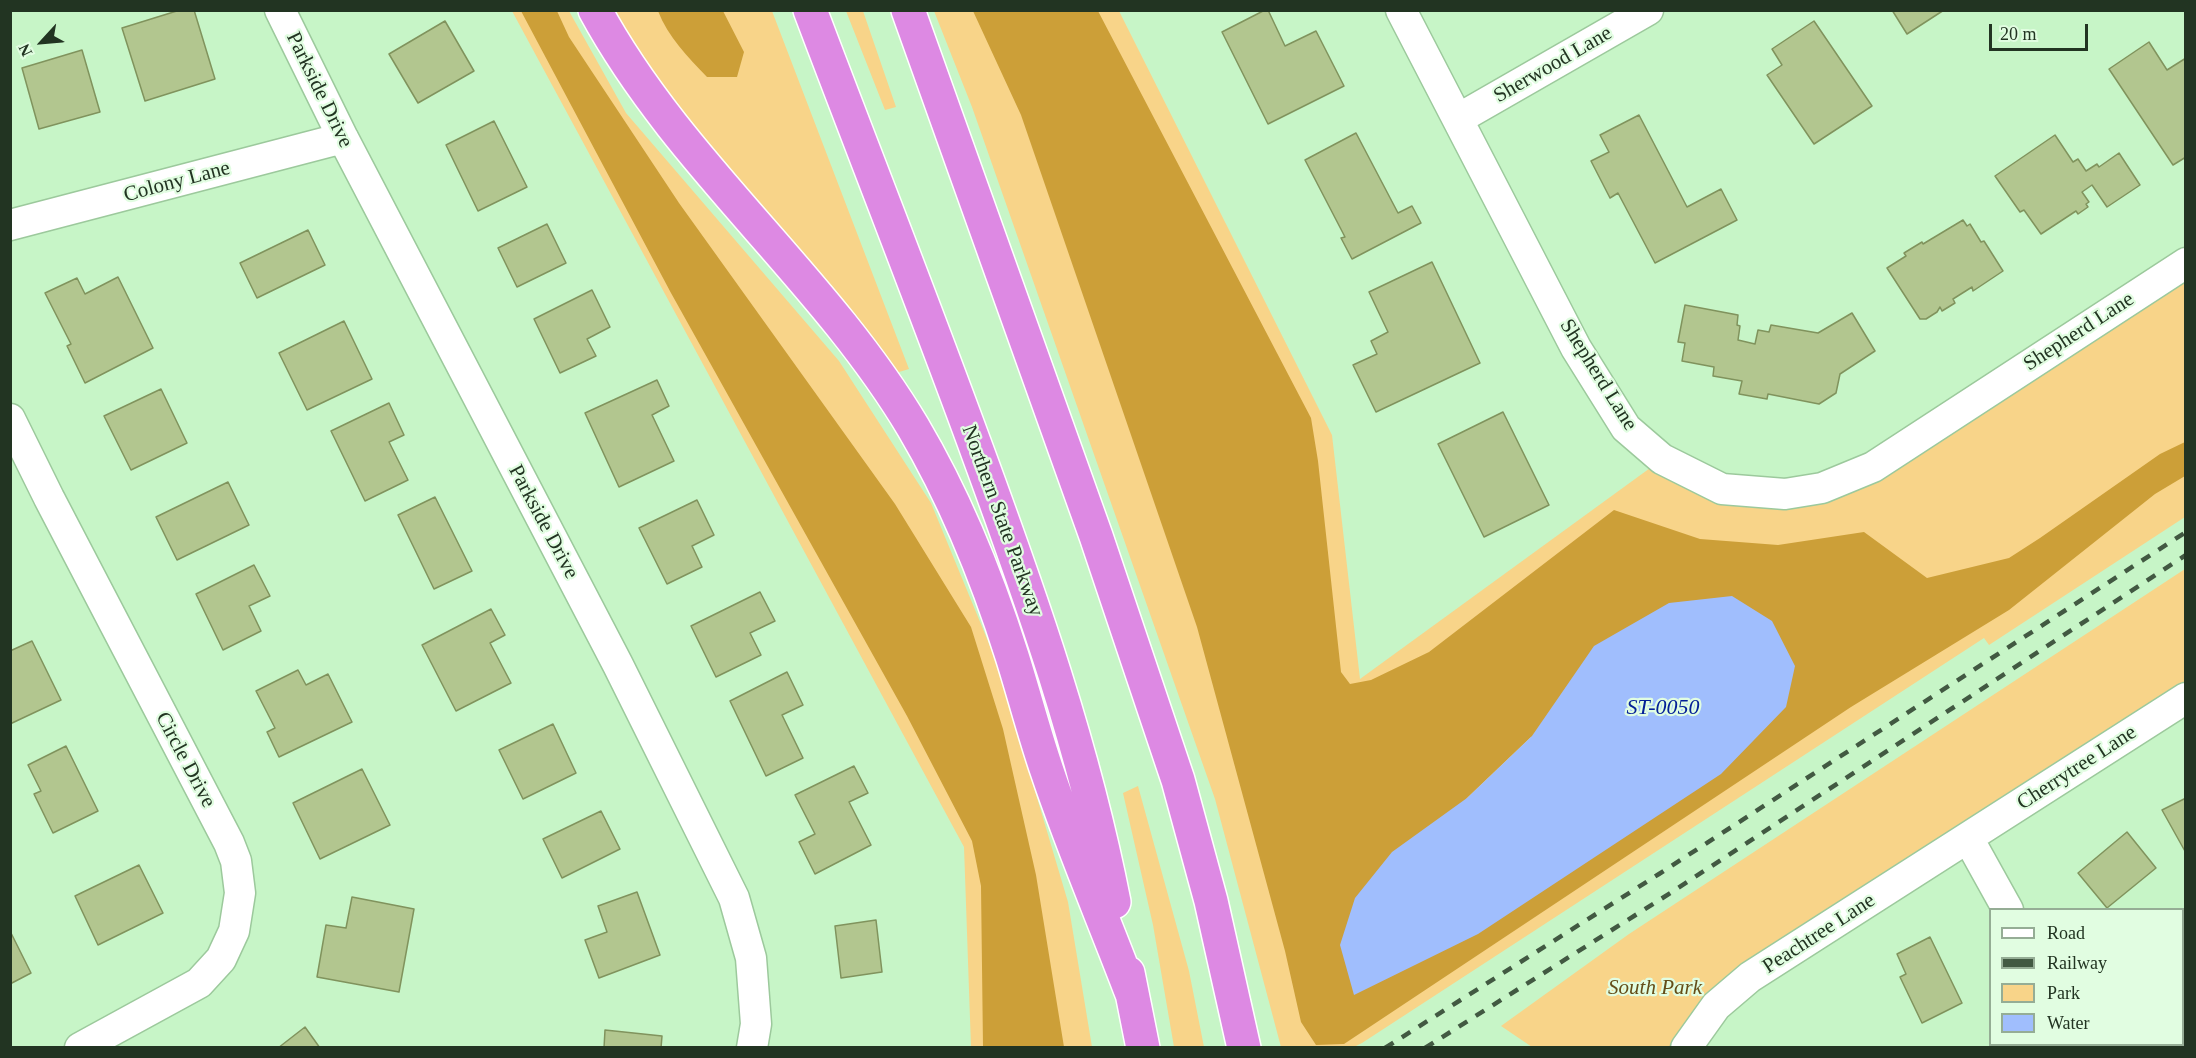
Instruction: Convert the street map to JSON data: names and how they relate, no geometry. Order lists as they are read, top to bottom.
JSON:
{
  "streets": {
    "highway": ["Northern State Parkway"],
    "street": [
      "Sherwood Lane",
      "Parkside Drive",
      "Colony Lane",
      "Shepherd Lane",
      "Circle Drive",
      "Cherrytree Lane",
      "Peachtree Lane"
    ]
  },
  "crossings": [
    ["Sherwood Lane", "Shepherd Lane"],
    ["Parkside Drive", "Colony Lane"],
    ["Cherrytree Lane", "Peachtree Lane"]
  ],
  "water": ["ST-0050"],
  "parks": ["South Park"],
  "legend": [
    "Road",
    "Railway",
    "Park",
    "Water"
  ],
  "scale_bar": "20 m",
  "north": "bottom left"
}
